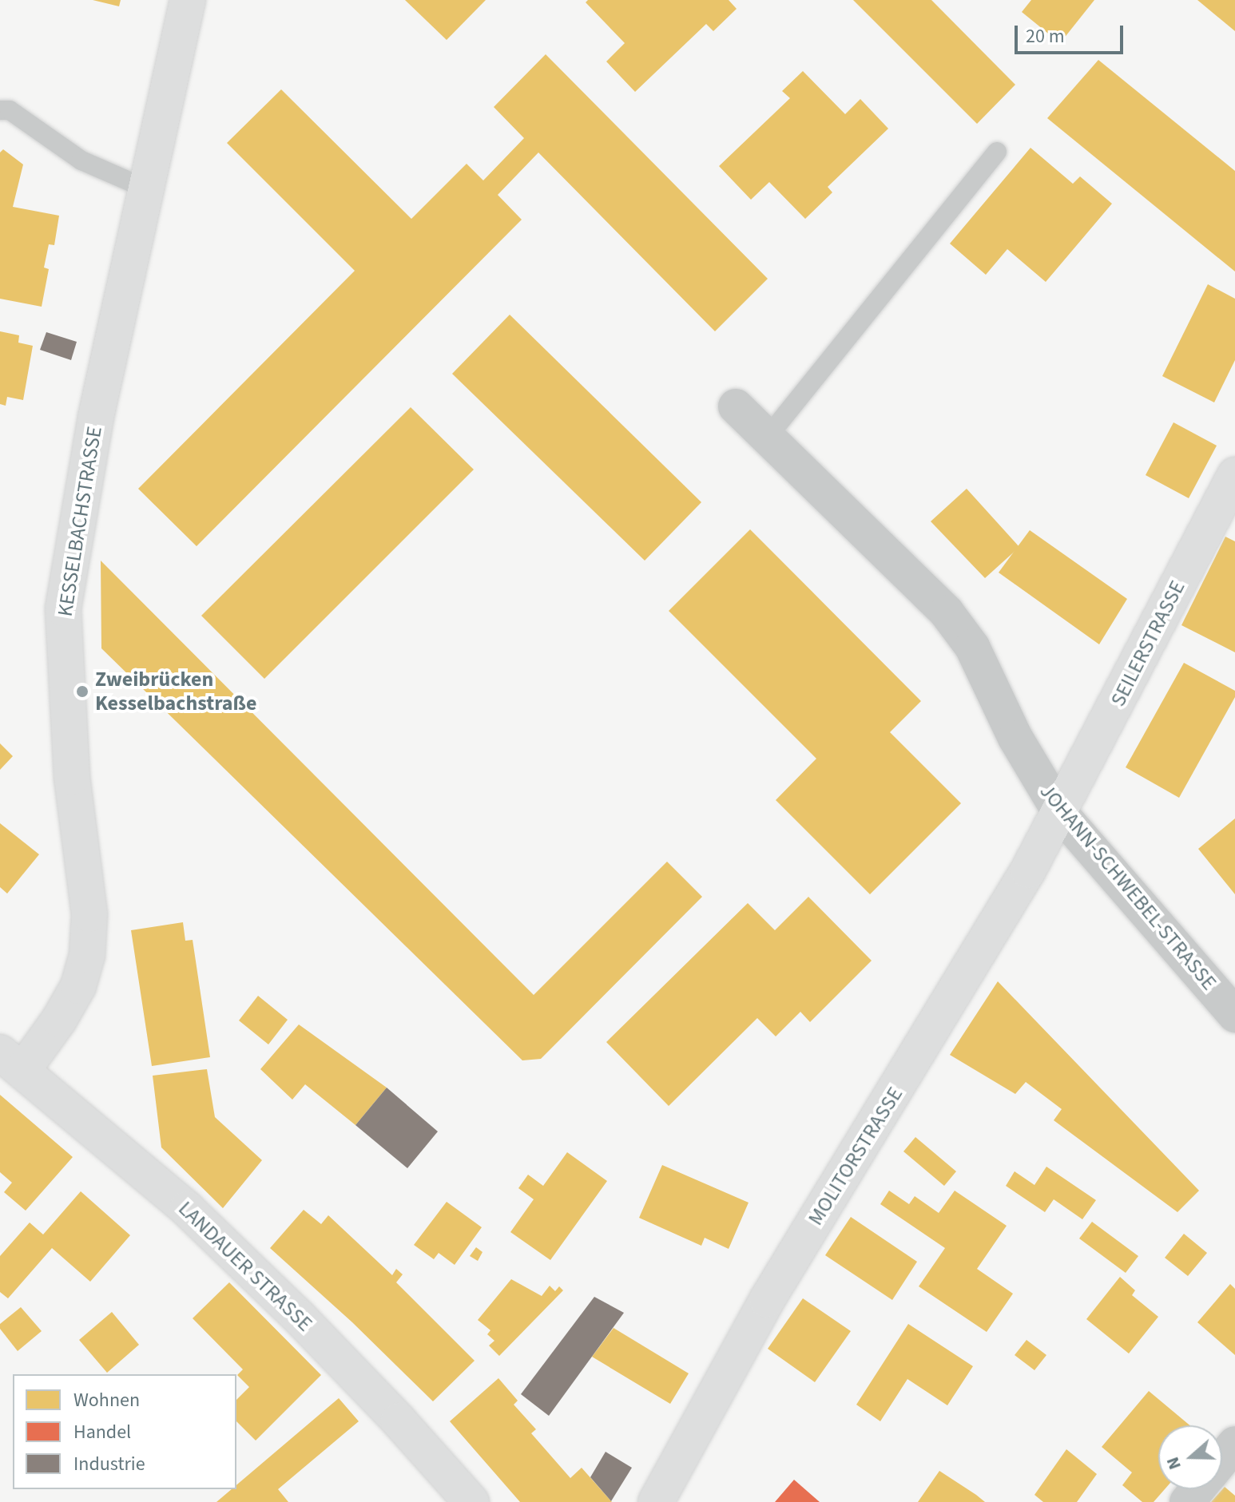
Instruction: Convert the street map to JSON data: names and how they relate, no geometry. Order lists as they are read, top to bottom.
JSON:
{
  "streets": {
    "main road": [
      "KESSELBACHSTRASSE",
      "SEILERSTRASSE",
      "MOLITORSTRASSE",
      "LANDAUER STRASSE"
    ],
    "street": ["JOHANN-SCHWEBEL-STRASSE"]
  },
  "crossings": [
    ["KESSELBACHSTRASSE", "LANDAUER STRASSE"],
    ["SEILERSTRASSE", "JOHANN-SCHWEBEL-STRASSE"],
    ["SEILERSTRASSE", "MOLITORSTRASSE"],
    ["JOHANN-SCHWEBEL-STRASSE", "MOLITORSTRASSE"]
  ],
  "places": ["Zweibrücken Kesselbachstraße"],
  "legend": ["Wohnen", "Handel", "Industrie"],
  "scale_bar": "20 m",
  "north": "left"
}
